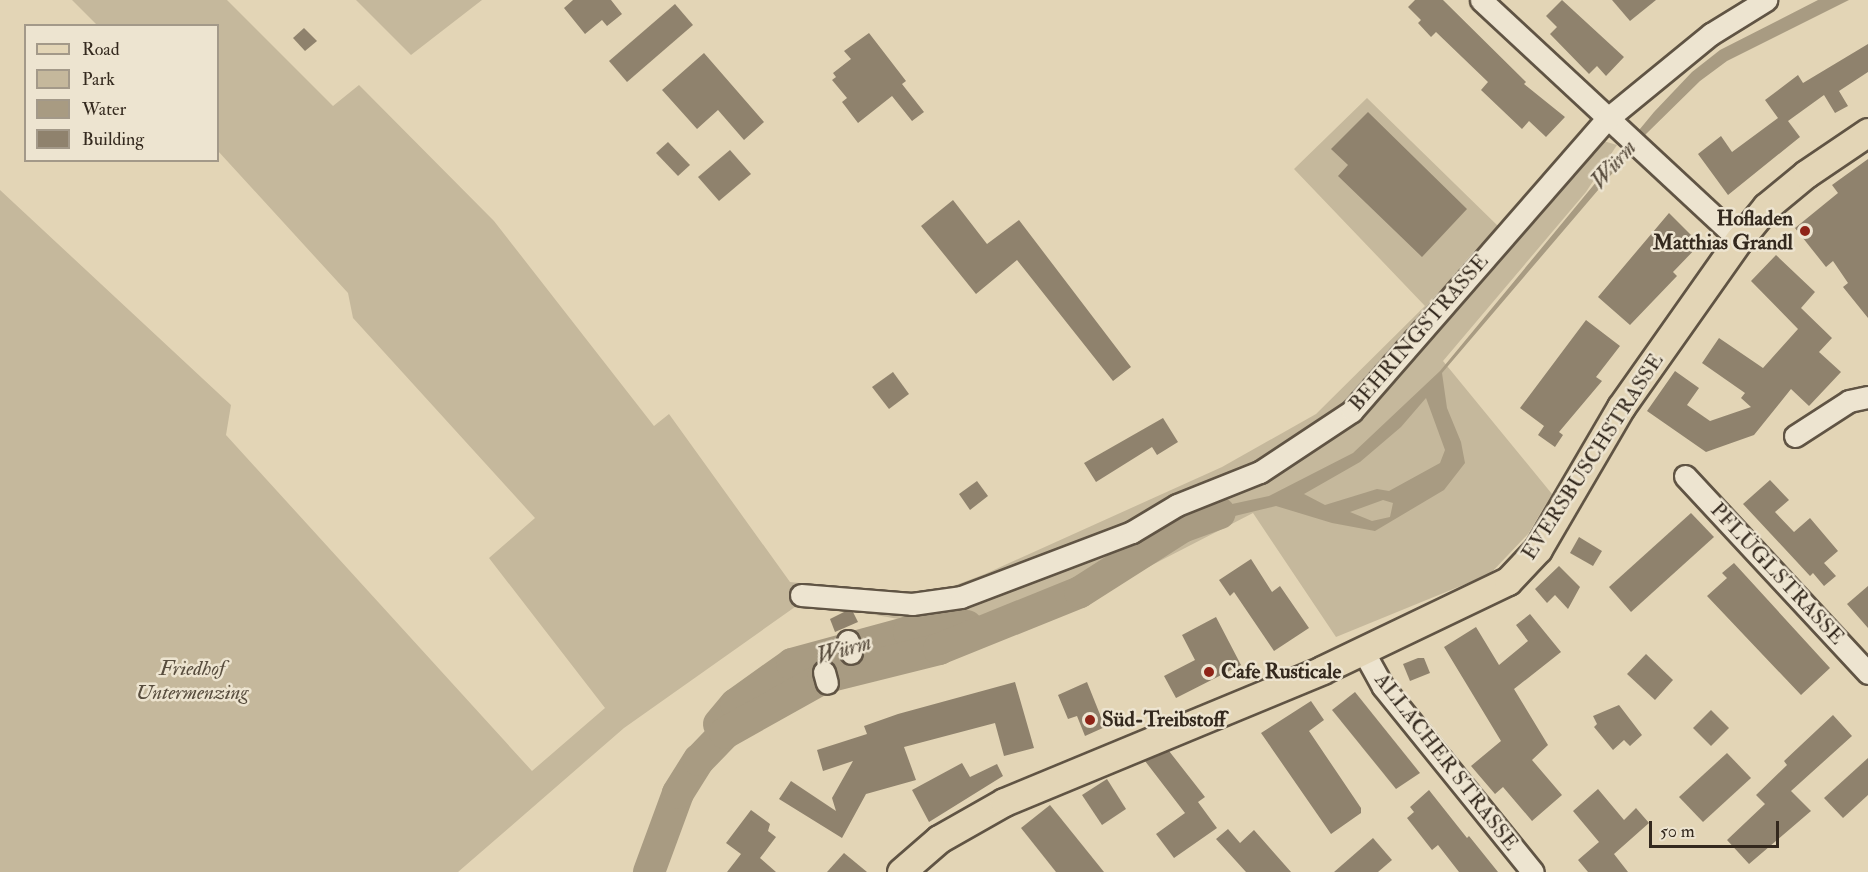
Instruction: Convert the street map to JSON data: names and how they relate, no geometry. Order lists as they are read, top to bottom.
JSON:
{
  "streets": {
    "main road": ["EVERSBUSCHSTRASSE"],
    "street": ["BEHRINGSTRASSE", "PFLÜGLSTRASSE", "ALLACHER STRASSE"]
  },
  "crossings": [
    ["EVERSBUSCHSTRASSE", "ALLACHER STRASSE"]
  ],
  "water": ["Würm"],
  "parks": ["Friedhof Untermenzing"],
  "places": ["Hofladen Matthias Grandl", "Cafe Rusticale", "Süd-Treibstoff"],
  "legend": [
    "Road",
    "Park",
    "Water",
    "Building"
  ],
  "scale_bar": "50 m"
}
